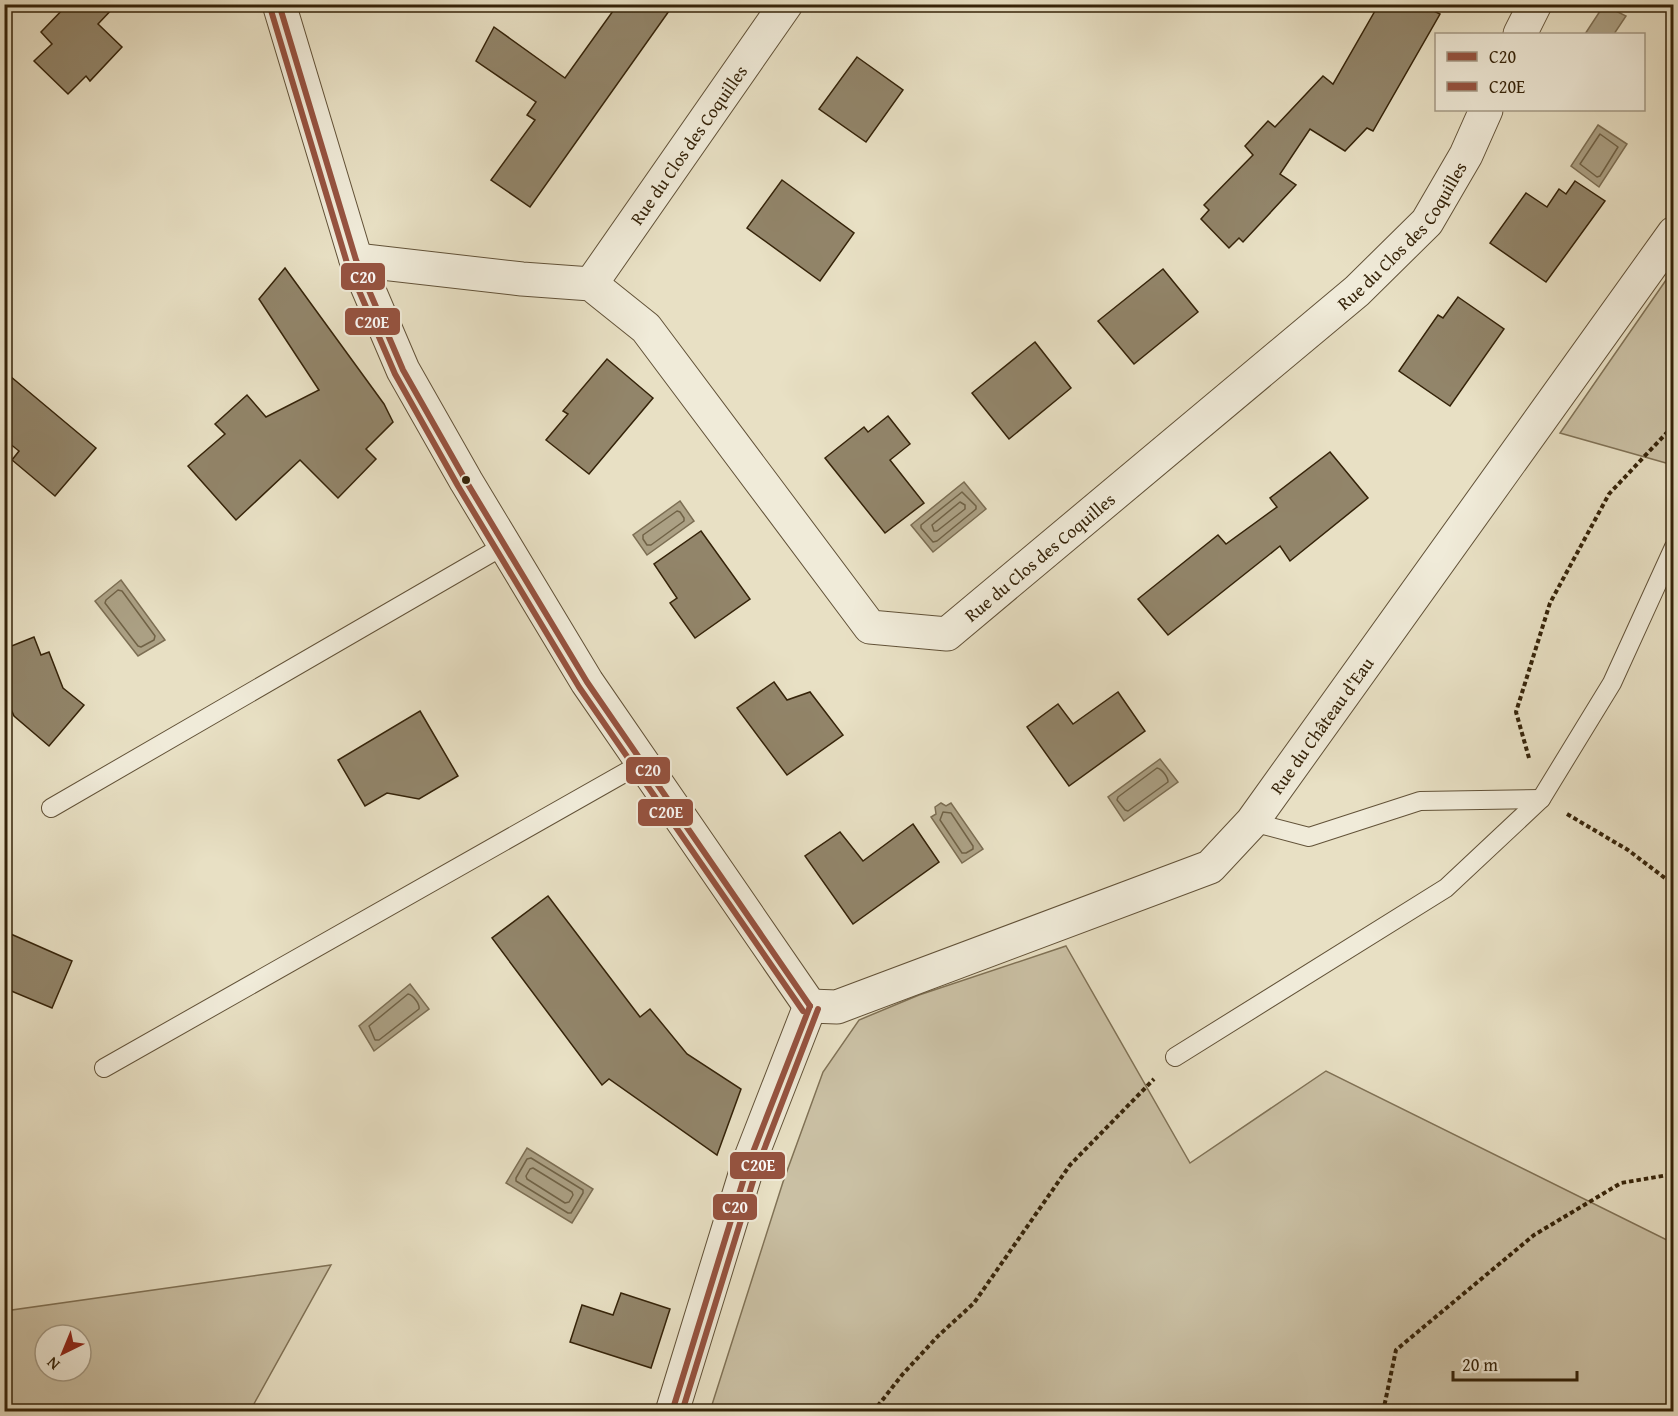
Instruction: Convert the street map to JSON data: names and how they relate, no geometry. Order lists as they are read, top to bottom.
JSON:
{
  "streets": {
    "street": ["Rue du Clos des Coquilles", "Rue du Château d'Eau"]
  },
  "lines": ["transit line C20", "transit line C20E"],
  "legend": ["C20", "C20E"],
  "scale_bar": "20 m",
  "north": "bottom left"
}
